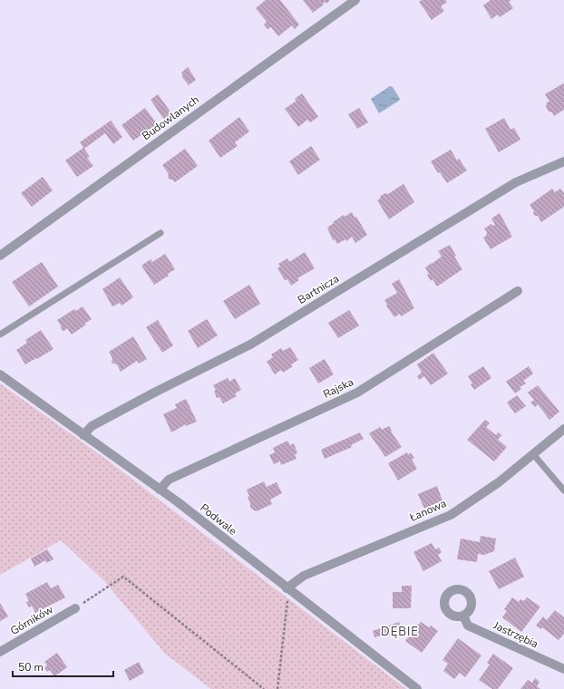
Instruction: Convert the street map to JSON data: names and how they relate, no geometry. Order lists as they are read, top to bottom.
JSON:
{
  "streets": {
    "street": [
      "Budowlanych",
      "Bartnicza",
      "Rajska",
      "Łanowa",
      "Podwale",
      "Górników",
      "Jastrzębia"
    ]
  },
  "crossings": [
    ["Bartnicza", "Podwale"],
    ["Rajska", "Podwale"],
    ["Łanowa", "Podwale"]
  ],
  "districts": ["DĘBIE"],
  "scale_bar": "50 m"
}
